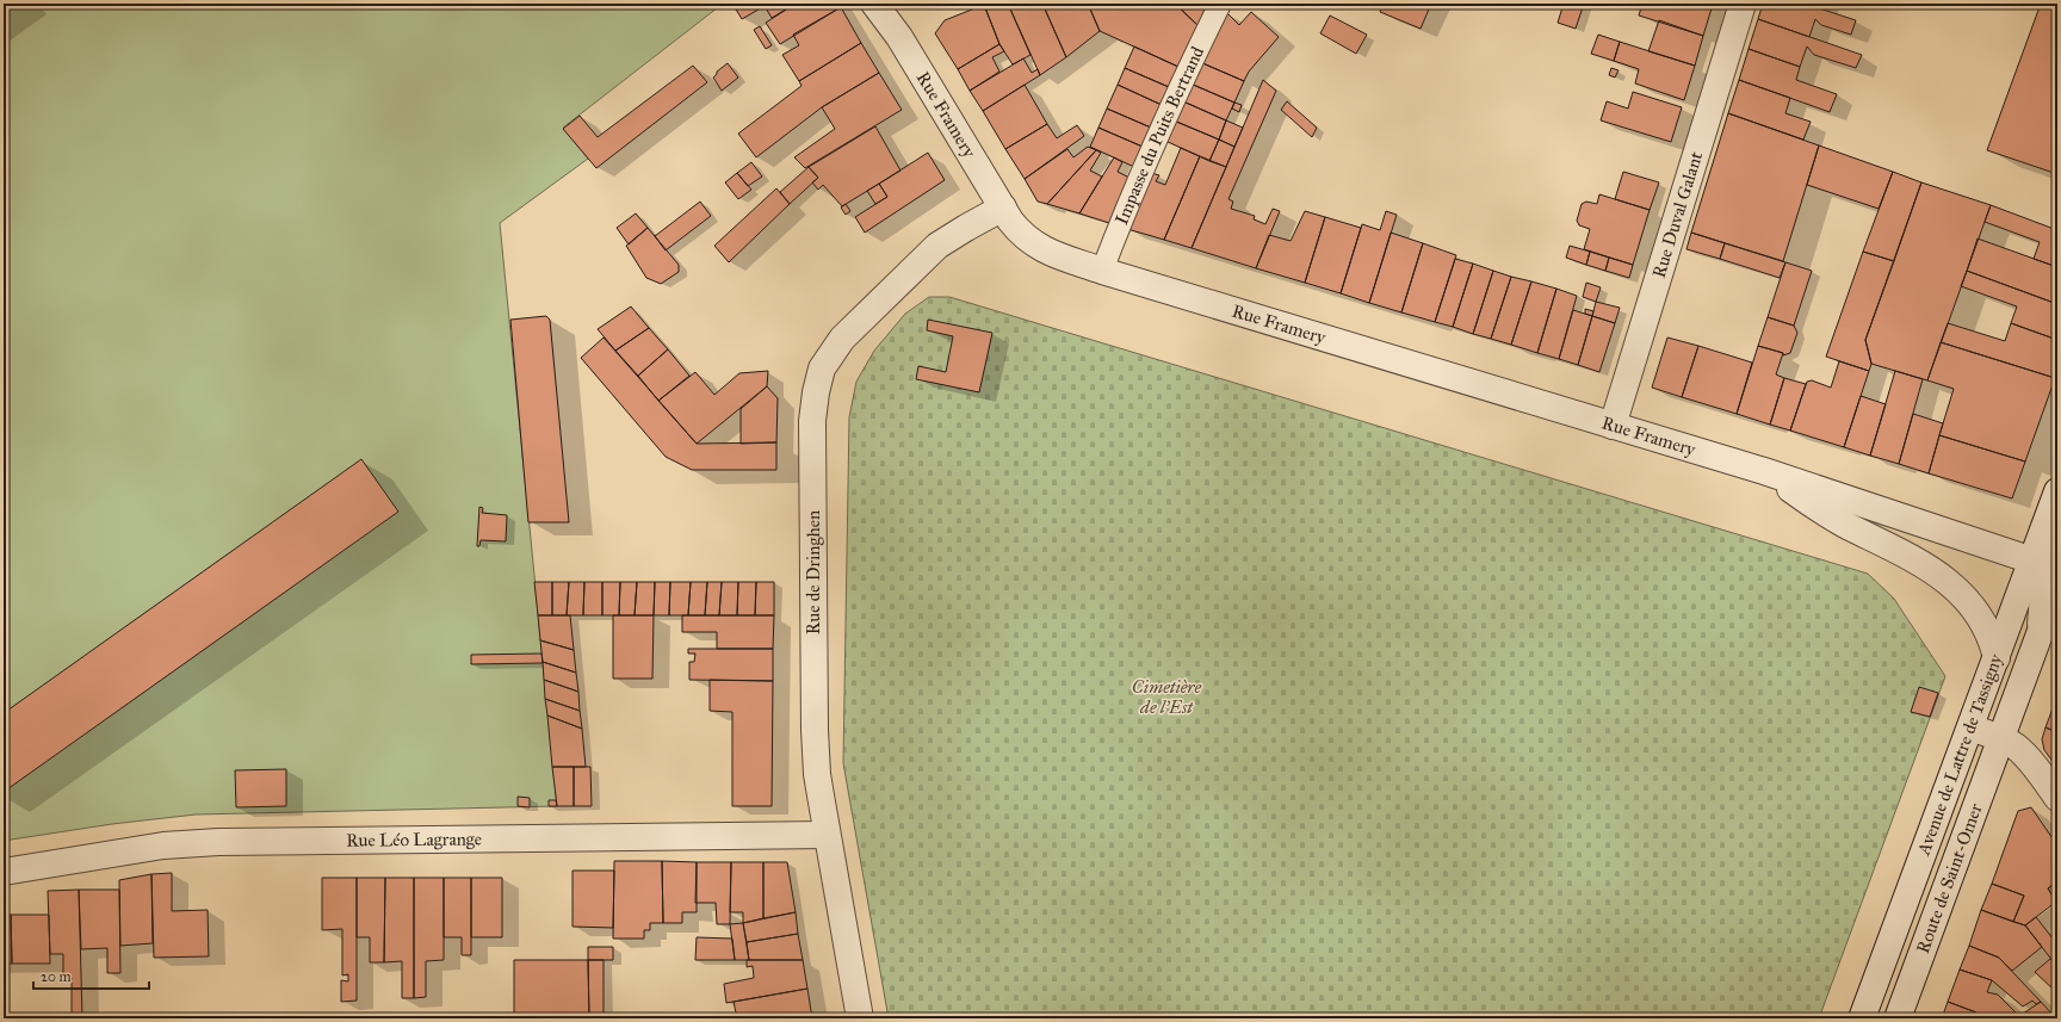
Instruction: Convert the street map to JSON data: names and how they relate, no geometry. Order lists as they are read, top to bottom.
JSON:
{
  "streets": {
    "street": [
      "Rue Framery",
      "Rue Duval Galant",
      "Rue de Dringhen",
      "Avenue de Lattre de Tassigny",
      "Rue Léo Lagrange",
      "Route de Saint-Omer"
    ],
    "lane": ["Impasse du Puits Bertrand"]
  },
  "crossings": [
    ["Rue Framery", "Impasse du Puits Bertrand"],
    ["Rue Framery", "Rue Duval Galant"],
    ["Rue Framery", "Rue de Dringhen"],
    ["Rue Framery", "Avenue de Lattre de Tassigny"],
    ["Rue de Dringhen", "Rue Léo Lagrange"],
    ["Avenue de Lattre de Tassigny", "Route de Saint-Omer"]
  ],
  "parks": ["Cimetière de l'Est"],
  "scale_bar": "20 m"
}
